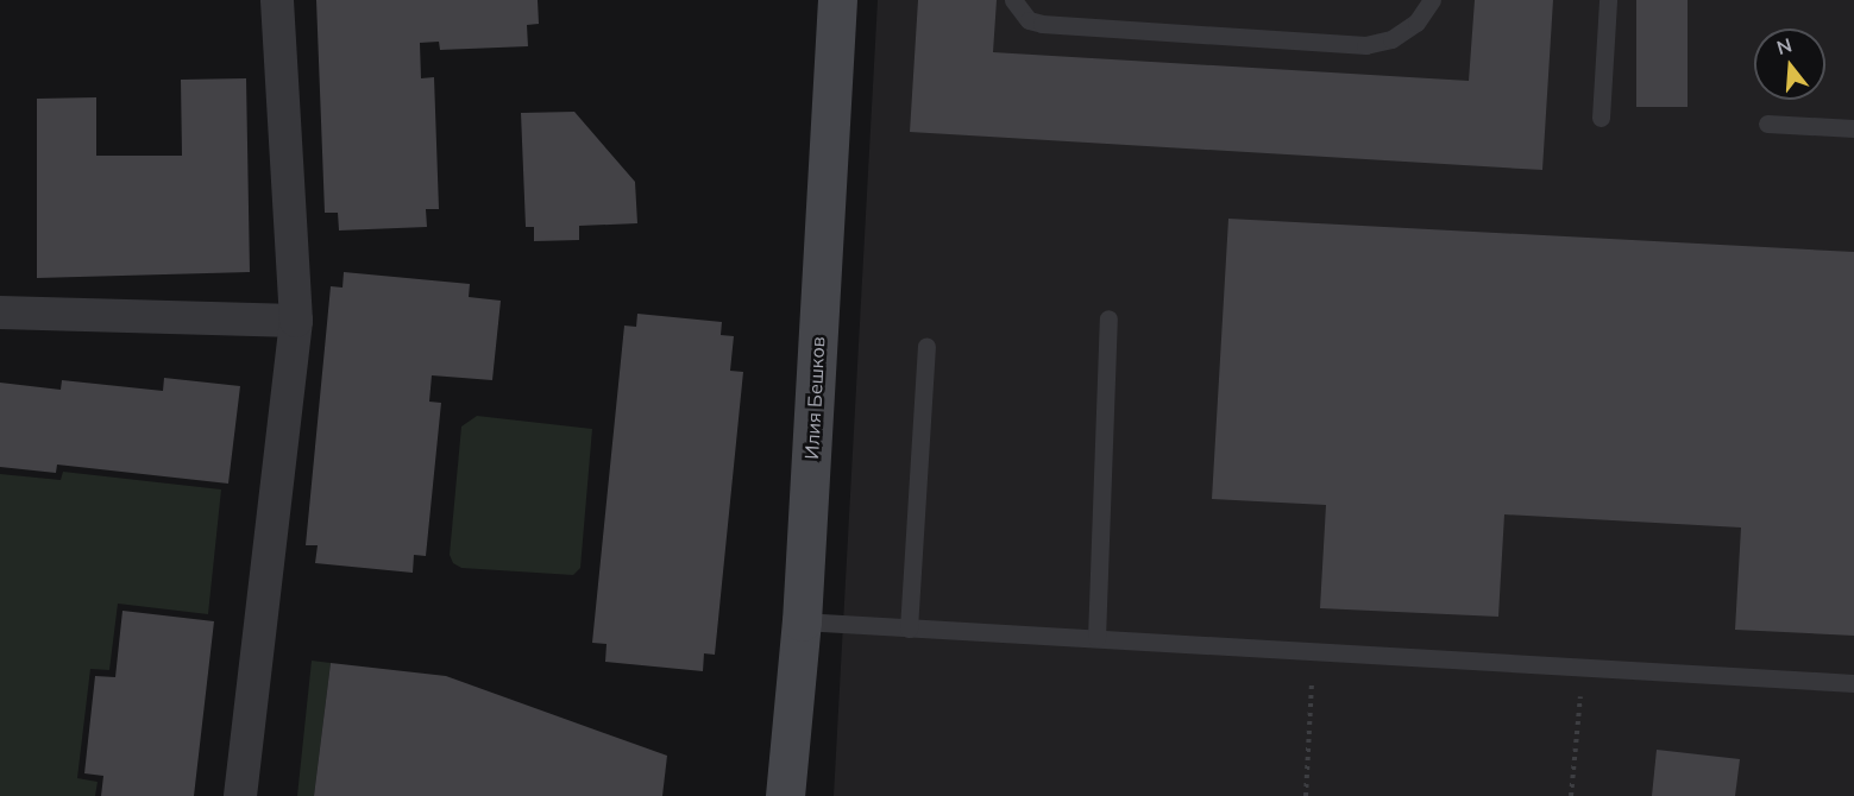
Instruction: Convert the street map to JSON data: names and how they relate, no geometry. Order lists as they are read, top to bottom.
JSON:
{
  "streets": {
    "street": ["Илия Бешков"]
  },
  "north": "top"
}
